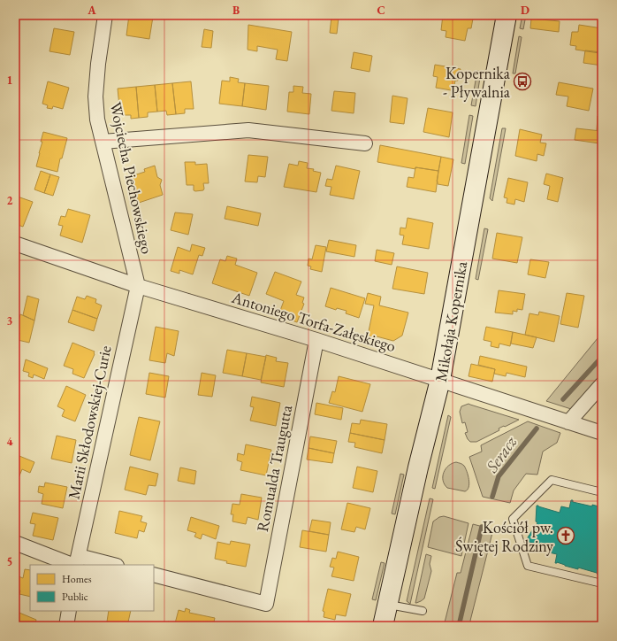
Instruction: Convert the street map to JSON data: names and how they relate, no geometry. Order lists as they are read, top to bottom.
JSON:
{
  "streets": {
    "street": [
      "Wojciecha Piechowskiego",
      "Antoniego Torfa-Załęskiego",
      "Mikołaja Kopernika",
      "Marii Skłodowskiej-Curie",
      "Romualda Traugutta"
    ]
  },
  "crossings": [
    ["Wojciecha Piechowskiego", "Antoniego Torfa-Załęskiego"],
    ["Wojciecha Piechowskiego", "Marii Skłodowskiej-Curie"],
    ["Antoniego Torfa-Załęskiego", "Mikołaja Kopernika"],
    ["Antoniego Torfa-Załęskiego", "Marii Skłodowskiej-Curie"],
    ["Antoniego Torfa-Załęskiego", "Romualda Traugutta"]
  ],
  "water": ["Seracz"],
  "places": {
    "bus stop": ["Kopernika - Pływalnia"],
    "church": ["Kościół pw. Świętej Rodziny"]
  },
  "legend": ["Homes", "Public"],
  "grid": {
    "columns": [
      "A",
      "B",
      "C",
      "D"
    ],
    "rows": [
      "1",
      "2",
      "3",
      "4",
      "5"
    ]
  }
}
